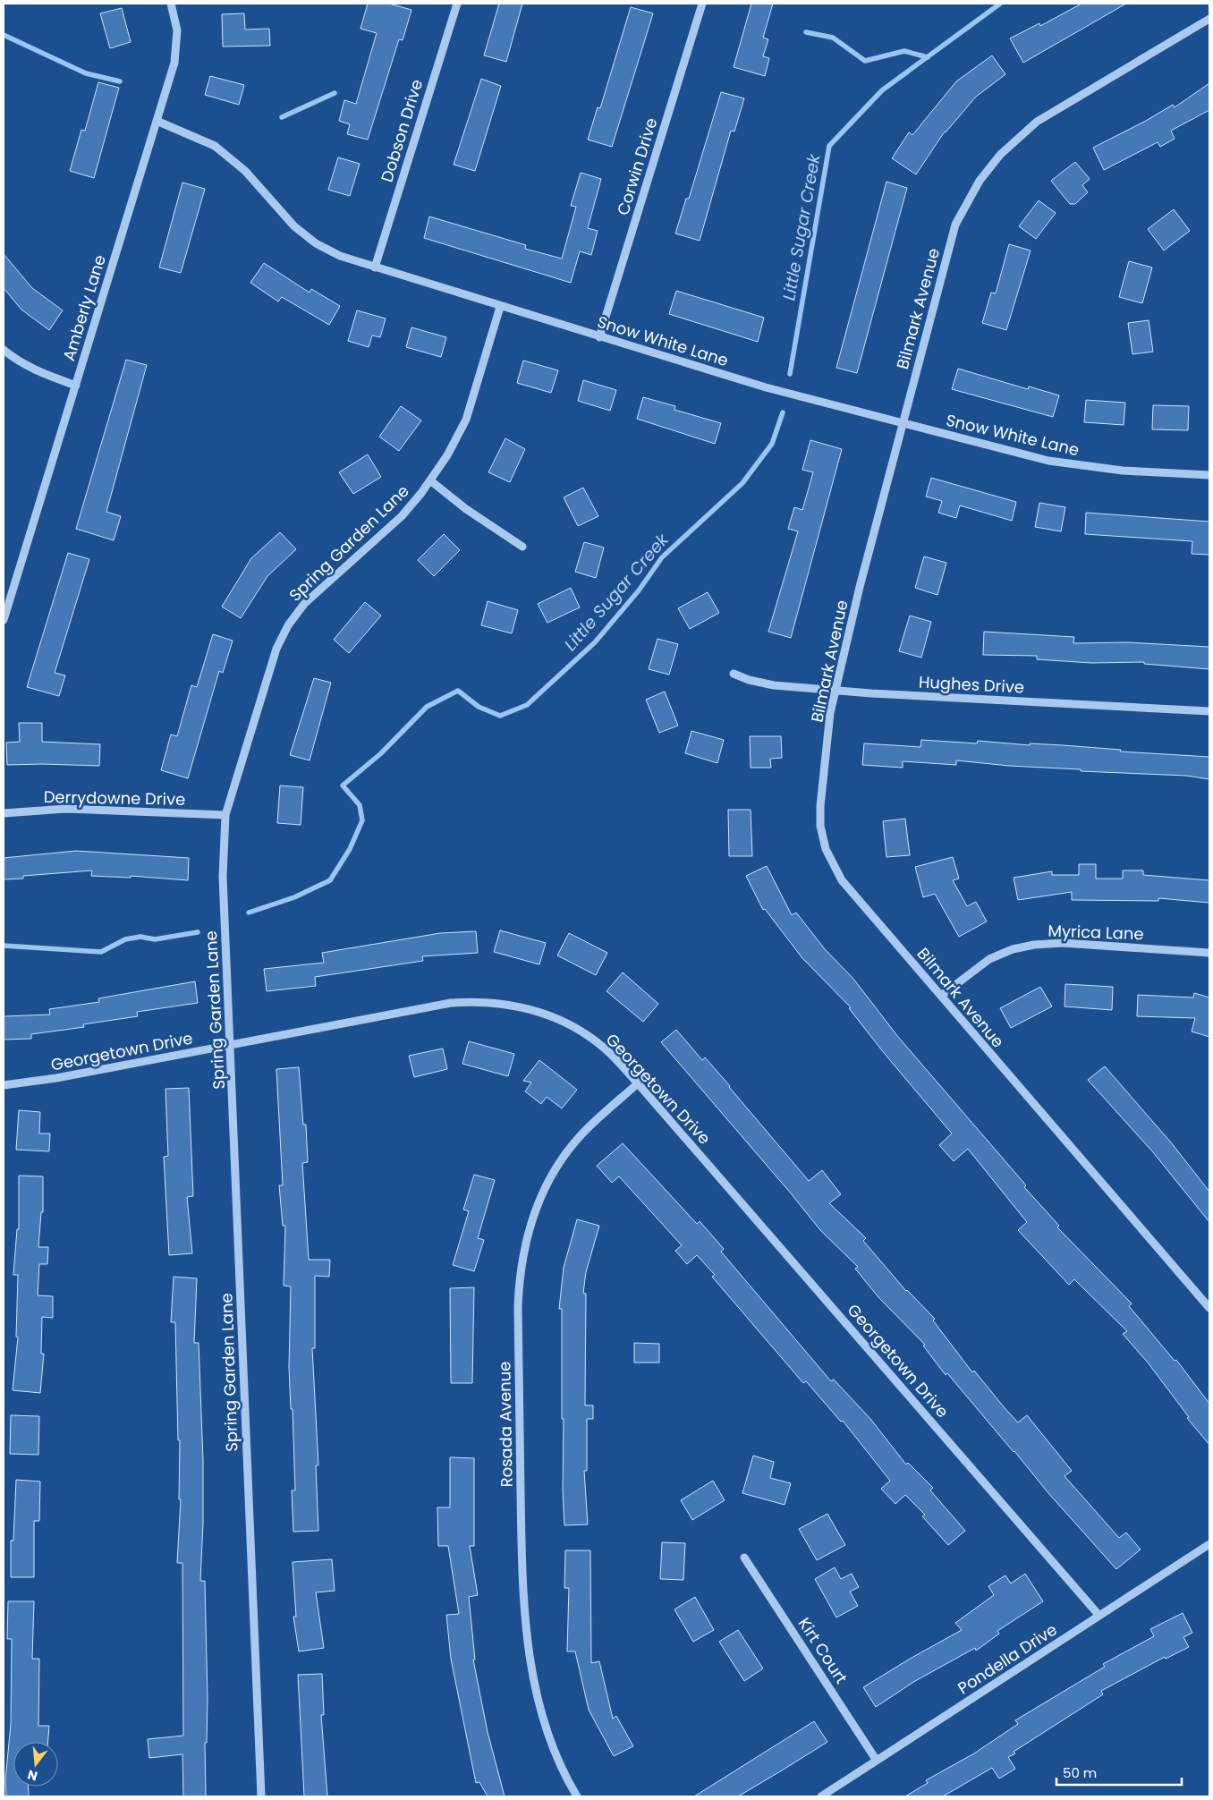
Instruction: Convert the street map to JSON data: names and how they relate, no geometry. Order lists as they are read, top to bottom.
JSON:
{
  "streets": {
    "street": [
      "Dobson Drive",
      "Corwin Drive",
      "Amberly Lane",
      "Bilmark Avenue",
      "Snow White Lane",
      "Spring Garden Lane",
      "Hughes Drive",
      "Derrydowne Drive",
      "Myrica Lane",
      "Georgetown Drive",
      "Rosada Avenue",
      "Kirt Court",
      "Pondella Drive"
    ]
  },
  "crossings": [
    ["Dobson Drive", "Snow White Lane"],
    ["Corwin Drive", "Snow White Lane"],
    ["Amberly Lane", "Snow White Lane"],
    ["Bilmark Avenue", "Snow White Lane"],
    ["Bilmark Avenue", "Hughes Drive"],
    ["Bilmark Avenue", "Myrica Lane"],
    ["Snow White Lane", "Spring Garden Lane"],
    ["Spring Garden Lane", "Derrydowne Drive"],
    ["Spring Garden Lane", "Georgetown Drive"],
    ["Georgetown Drive", "Rosada Avenue"],
    ["Georgetown Drive", "Pondella Drive"],
    ["Kirt Court", "Pondella Drive"]
  ],
  "water": ["Little Sugar Creek"],
  "scale_bar": "50 m",
  "north": "bottom"
}
